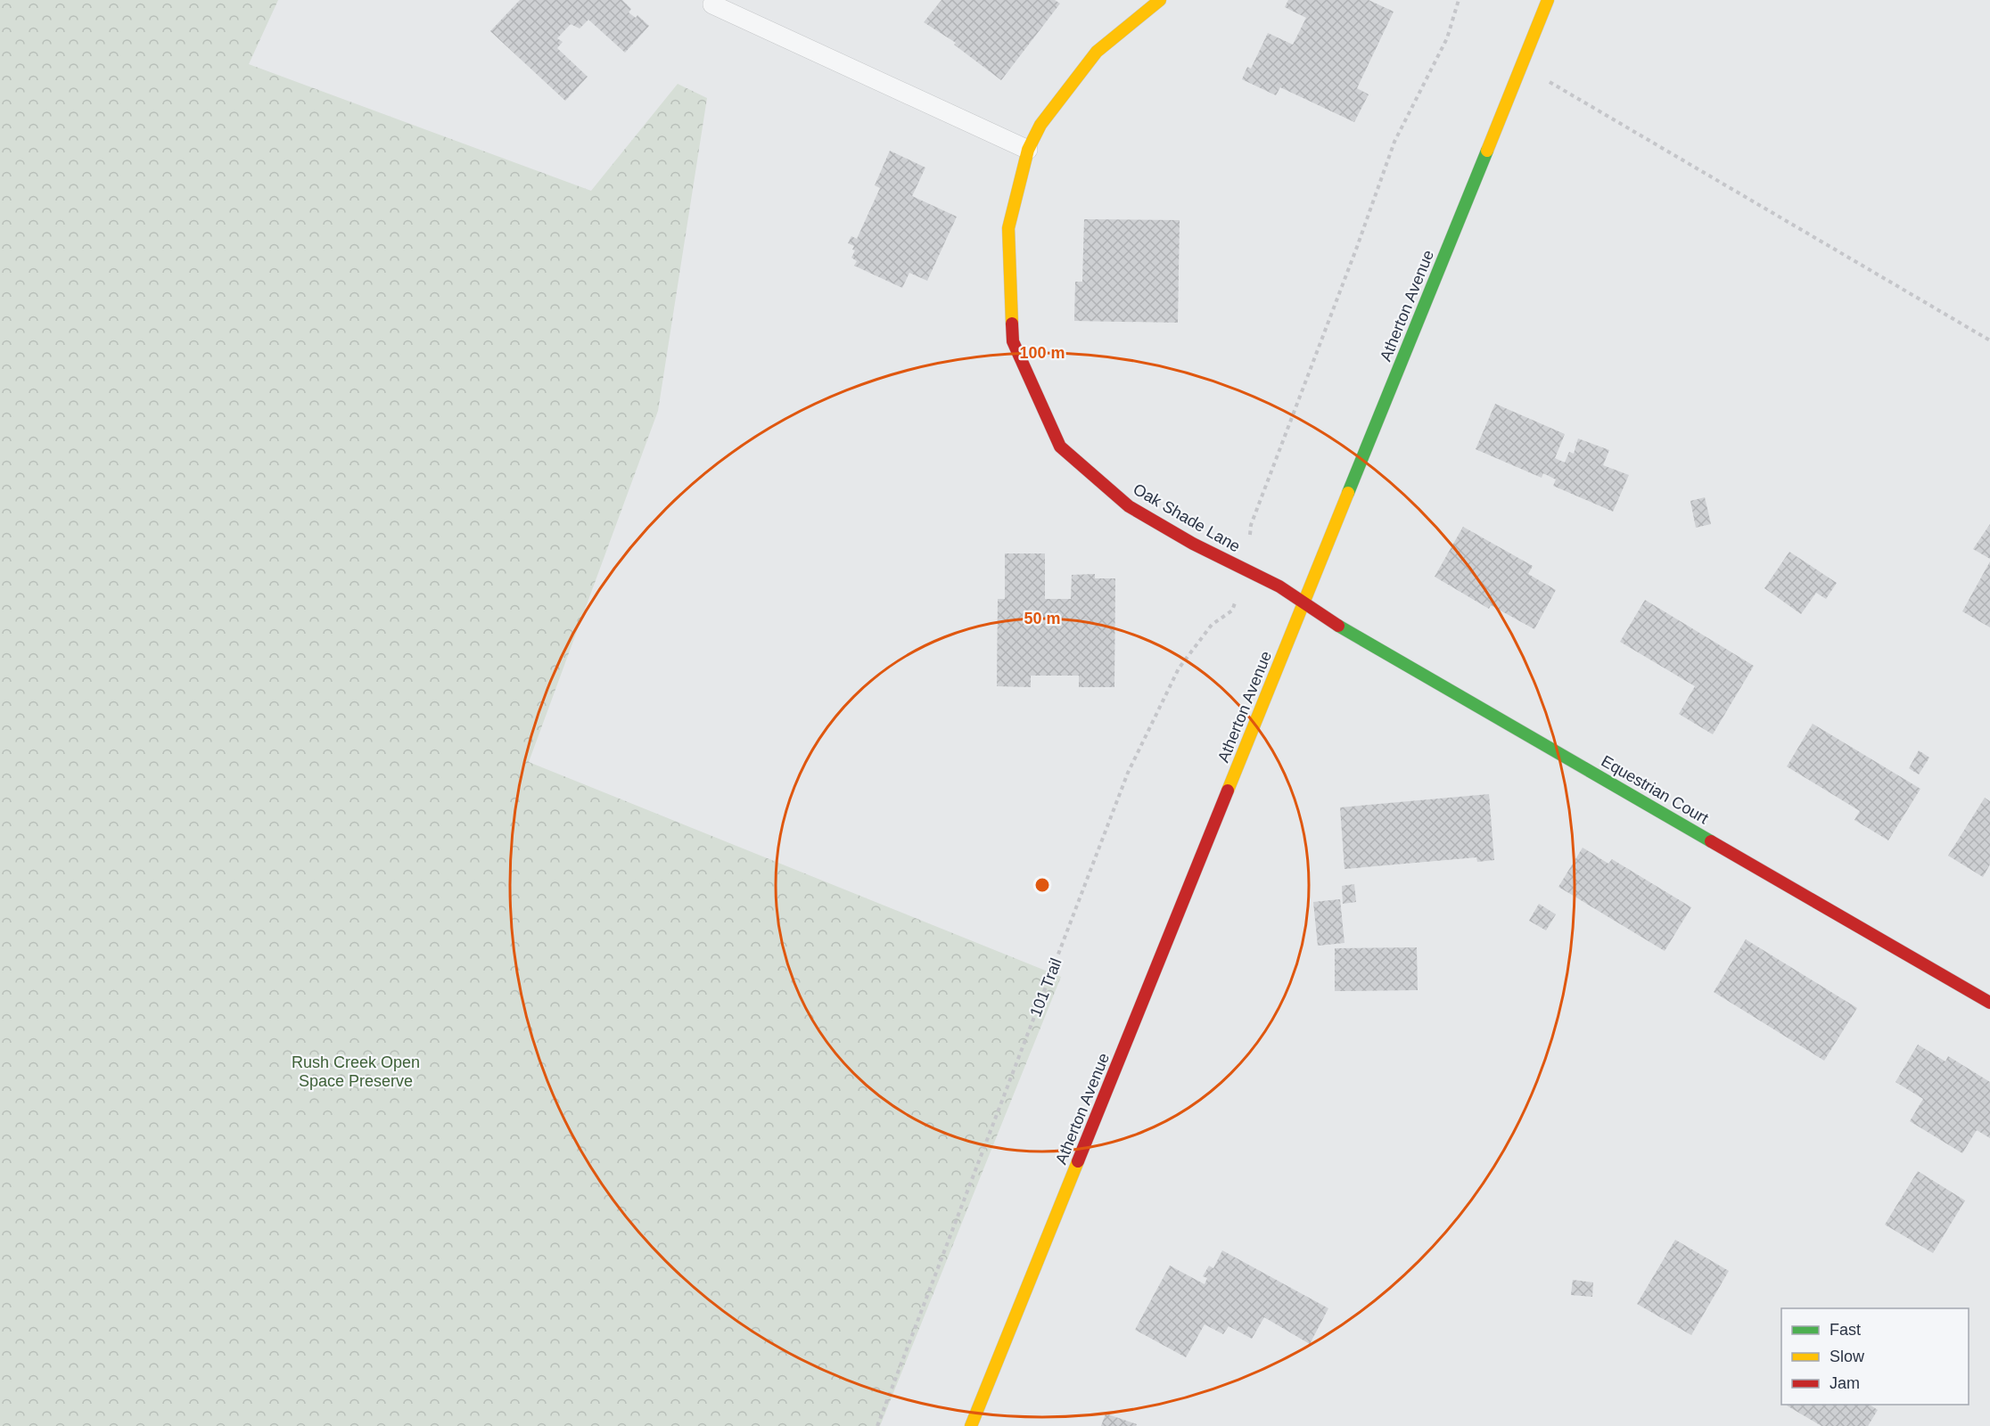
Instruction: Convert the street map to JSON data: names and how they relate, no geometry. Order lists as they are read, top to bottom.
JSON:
{
  "streets": {
    "street": ["Atherton Avenue", "Oak Shade Lane", "Equestrian Court"],
    "path": ["101 Trail"]
  },
  "crossings": [
    ["Atherton Avenue", "Oak Shade Lane"],
    ["Atherton Avenue", "Equestrian Court"],
    ["Oak Shade Lane", "Equestrian Court"],
    ["Oak Shade Lane", "101 Trail"]
  ],
  "parks": ["Rush Creek Open Space Preserve"],
  "legend": ["Fast", "Slow", "Jam"],
  "rings": ["100 m", "50 m"]
}
